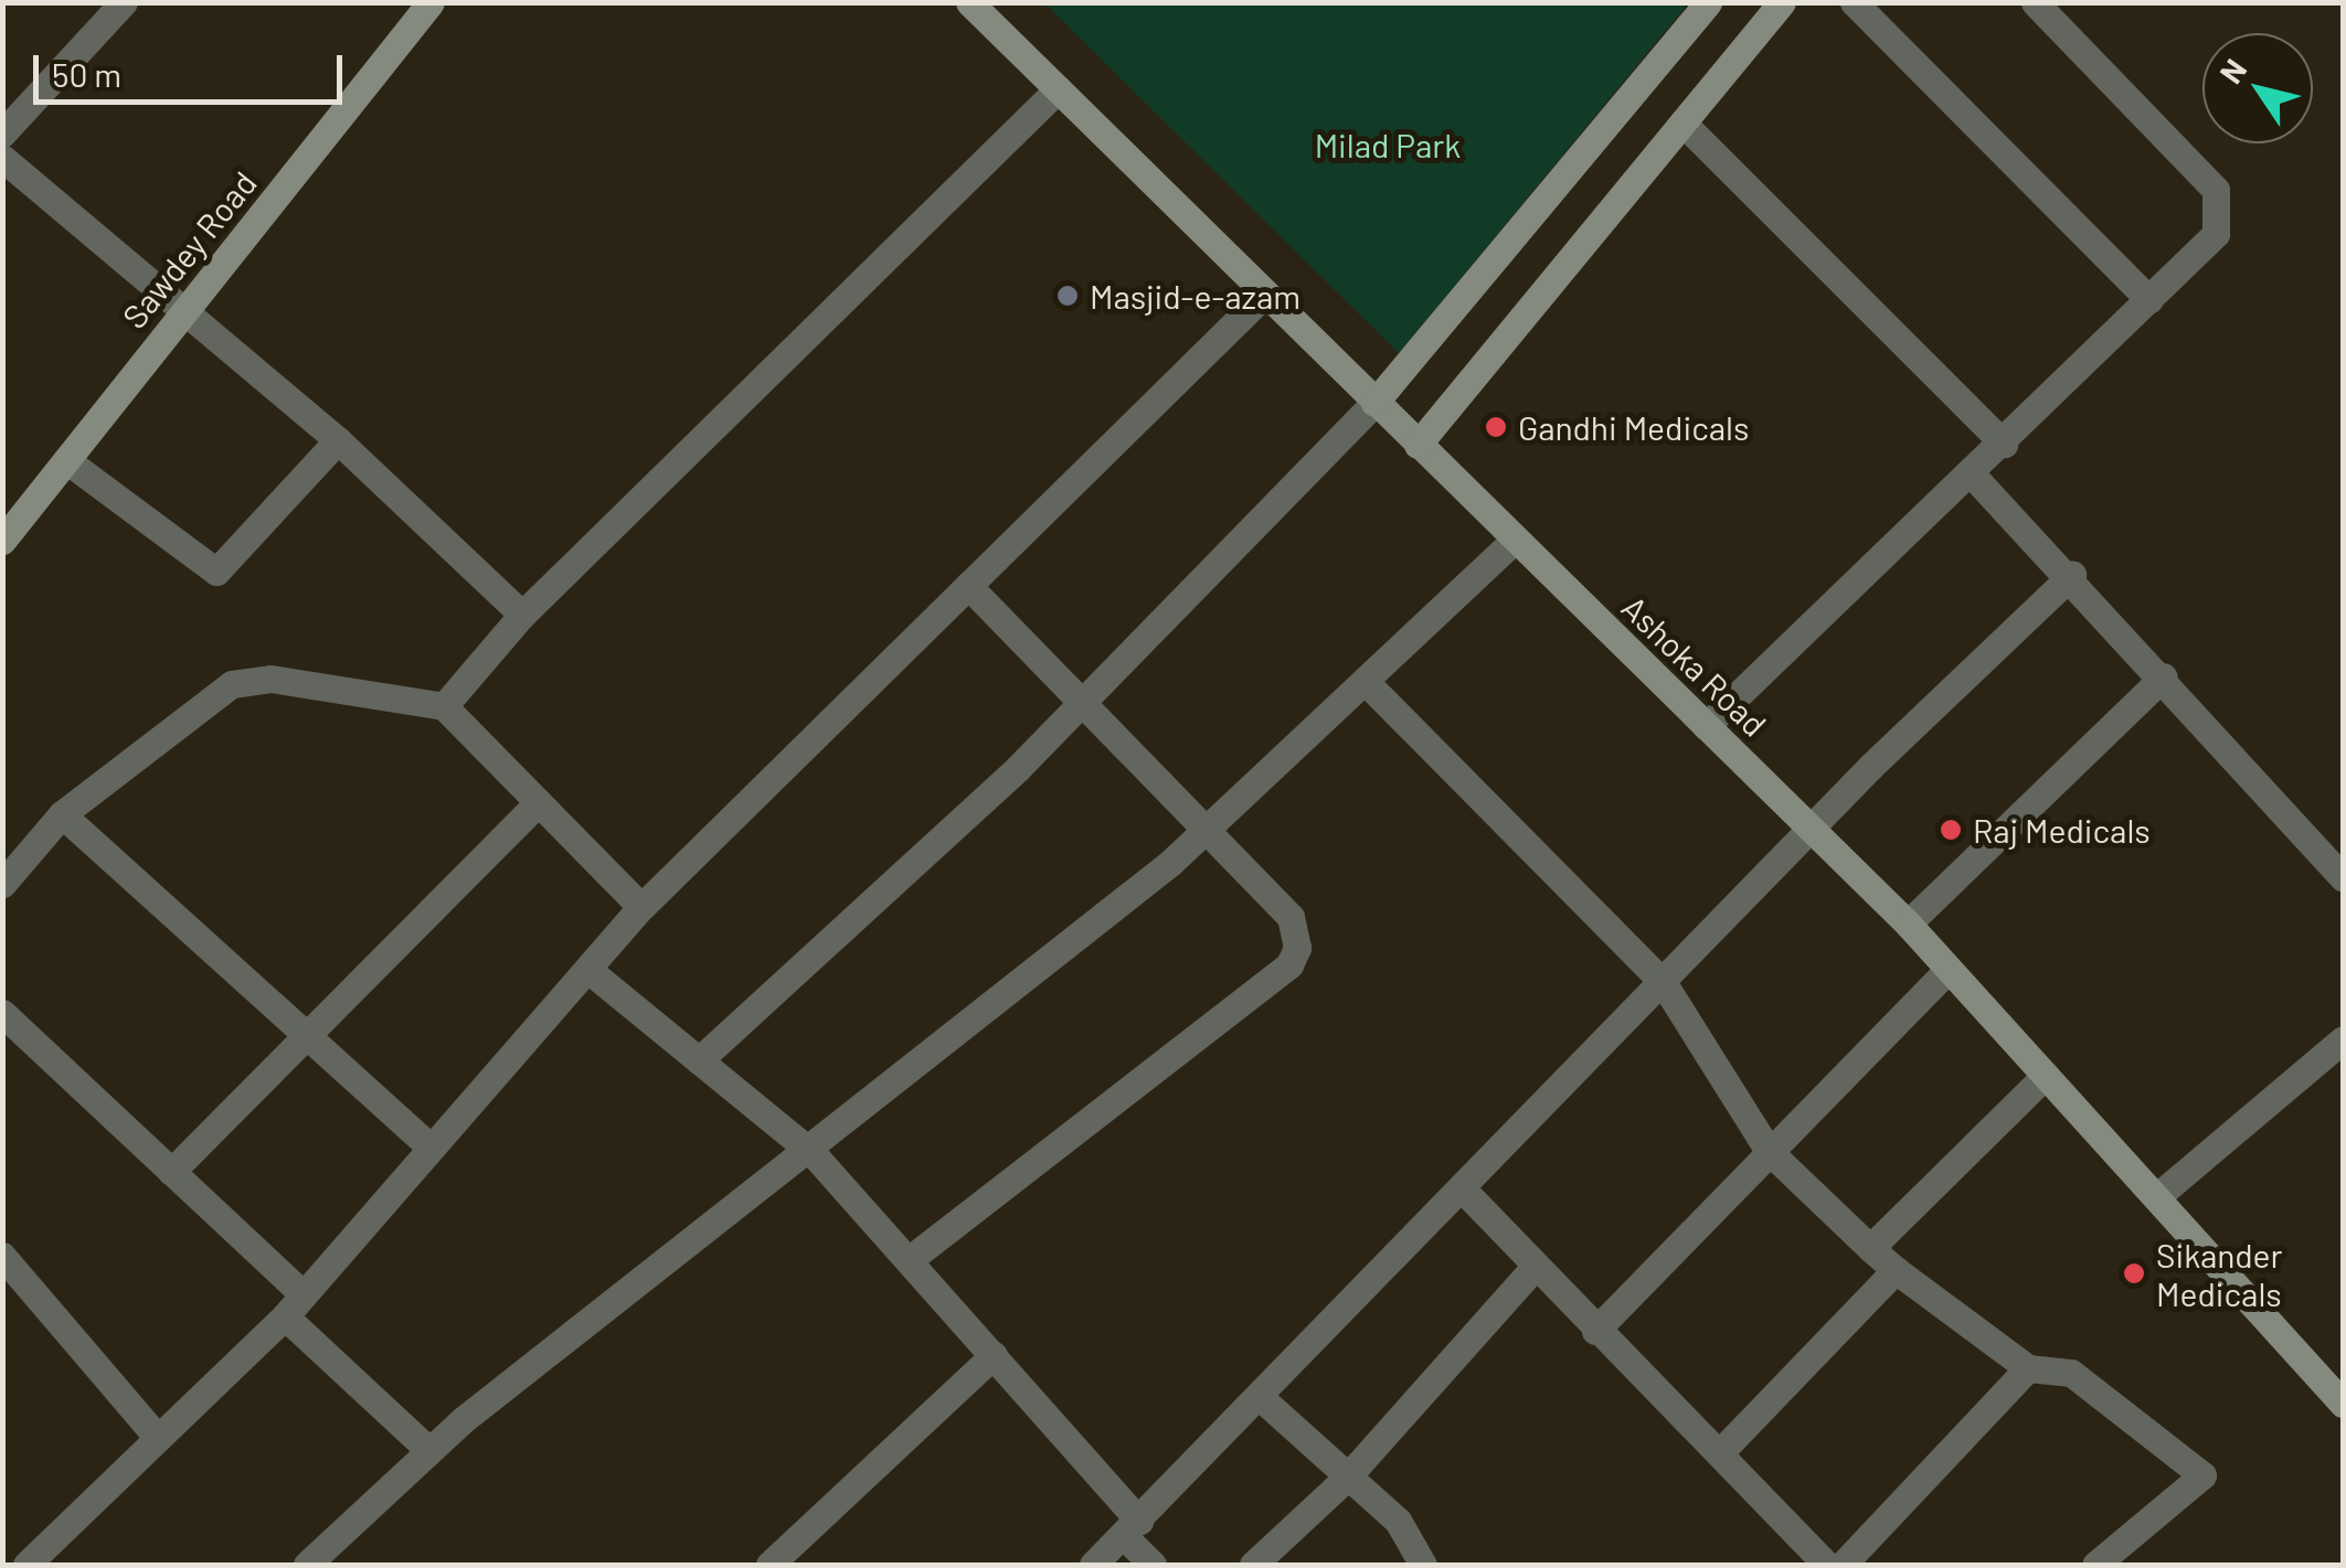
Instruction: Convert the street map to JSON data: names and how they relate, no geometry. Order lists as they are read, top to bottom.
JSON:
{
  "streets": {
    "street": ["Sawdey Road", "Ashoka Road"]
  },
  "parks": ["Milad Park"],
  "places": [
    "Masjid-e-azam",
    "Gandhi Medicals",
    "Raj Medicals",
    "Sikander Medicals"
  ],
  "scale_bar": "50 m",
  "north": "top left"
}
